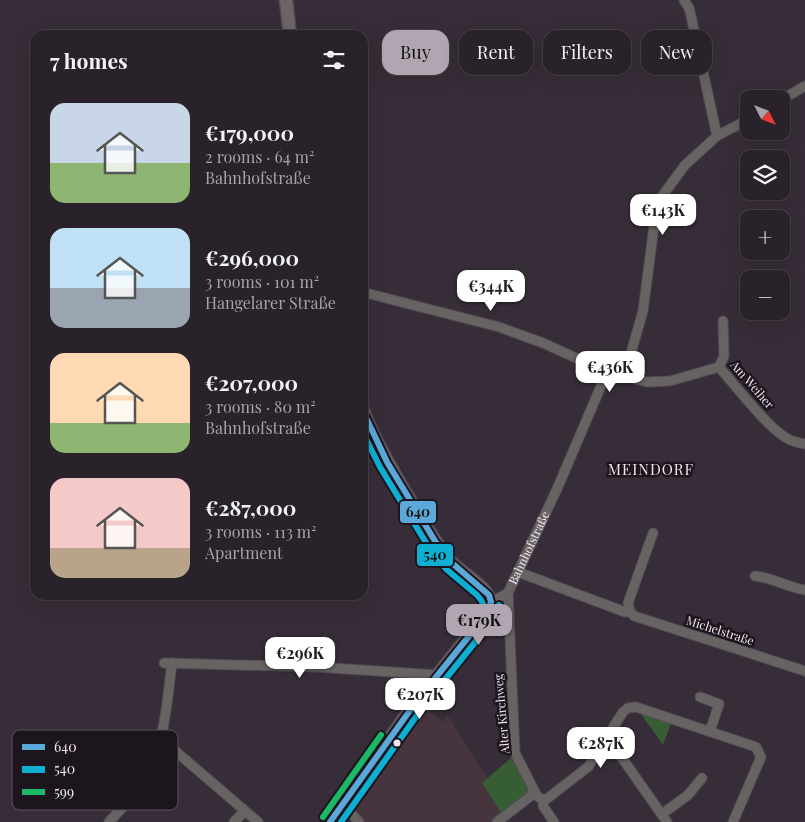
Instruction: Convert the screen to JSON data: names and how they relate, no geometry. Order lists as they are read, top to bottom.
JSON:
{
  "streets": {
    "street": [
      "Am Weiher",
      "Bahnhofstraße",
      "Michelstraße",
      "Alter Kirchweg"
    ]
  },
  "crossings": [
    ["Bahnhofstraße", "Michelstraße"],
    ["Bahnhofstraße", "Alter Kirchweg"]
  ],
  "districts": ["MEINDORF"],
  "lines": ["transit line 640", "transit line 540", "transit line 599"],
  "legend": ["640", "540", "599"],
  "north": "bottom right",
  "page": {
    "chip": [
      "Buy",
      "Rent",
      "Filters",
      "New"
    ],
    "heading": "7 homes",
    "map_buttons": ["+", "−"],
    "list": [
      {
        "name": "€179,000",
        "note": "2 rooms · 64 m² · Bahnhofstraße"
      },
      {
        "name": "€296,000",
        "note": "3 rooms · 101 m² · Hangelarer Straße"
      },
      {
        "name": "€207,000",
        "note": "3 rooms · 80 m² · Bahnhofstraße"
      },
      {
        "name": "€287,000",
        "note": "3 rooms · 113 m² · Apartment"
      }
    ],
    "price": [
      "€143K",
      "€344K",
      "€436K",
      "€179K",
      "€296K",
      "€207K",
      "€287K"
    ]
  }
}
